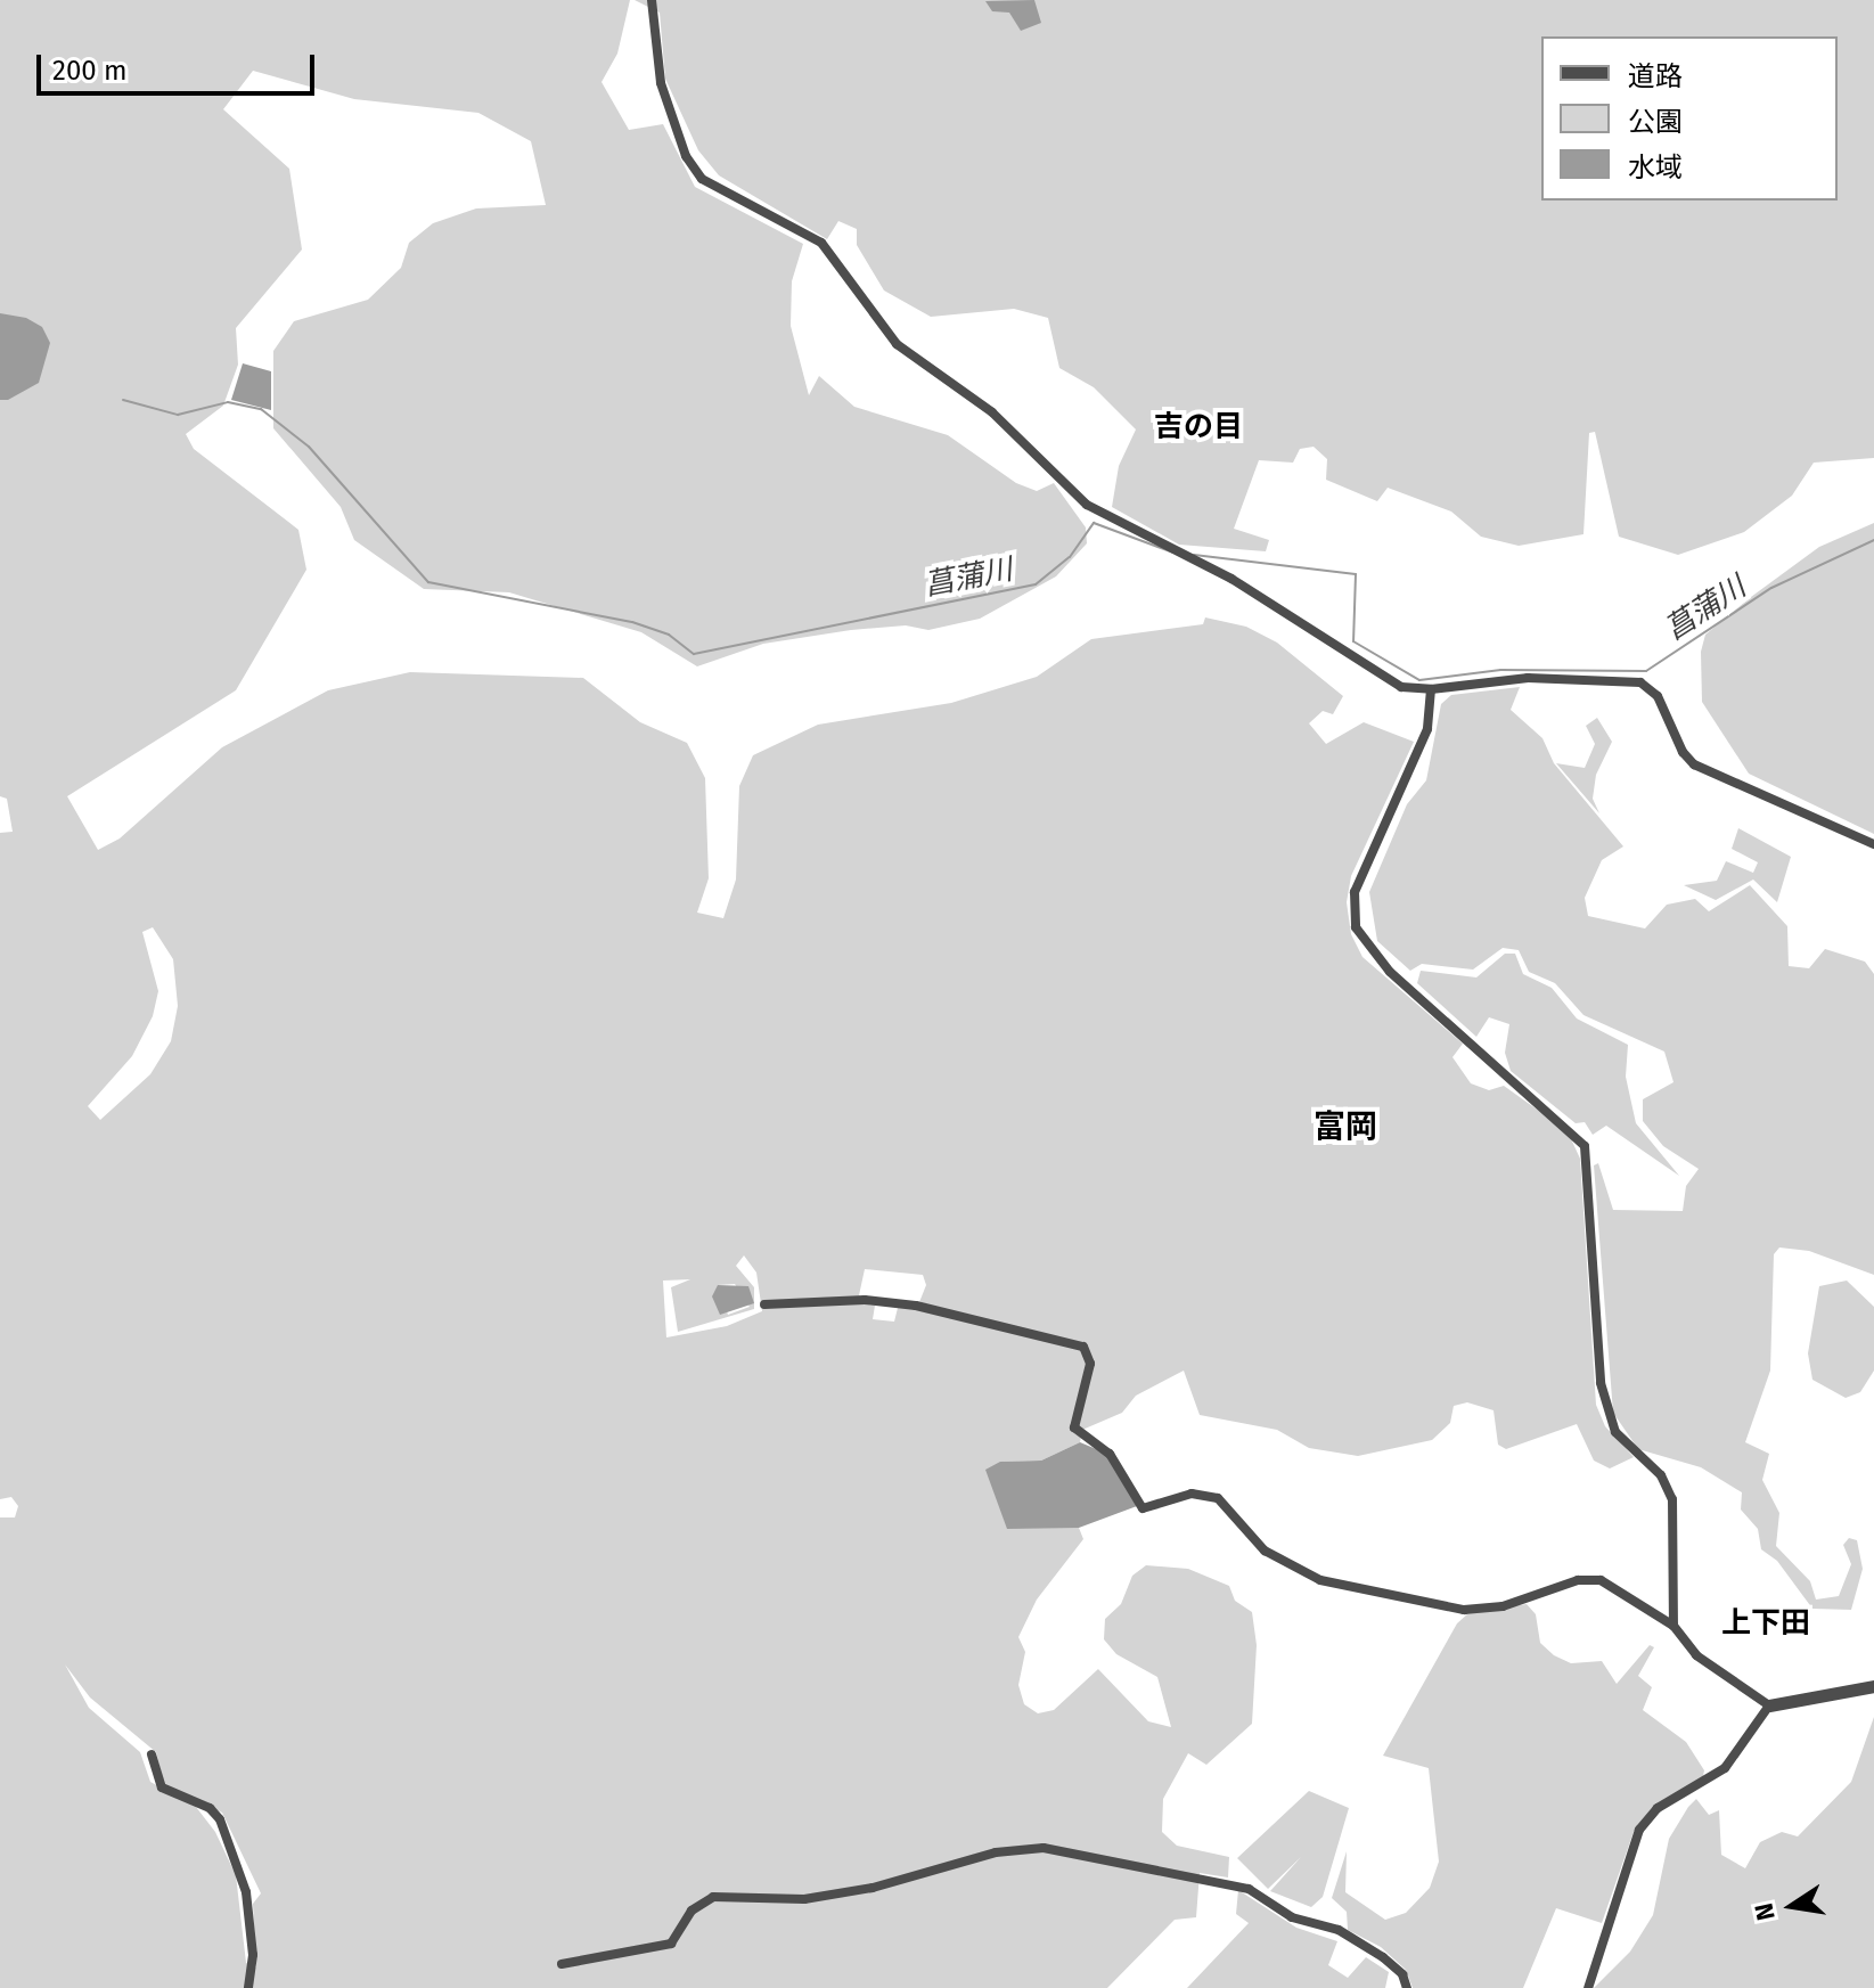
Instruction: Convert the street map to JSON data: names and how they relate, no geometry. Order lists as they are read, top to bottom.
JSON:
{
  "districts": ["吉の目", "富岡", "上下田"],
  "water": ["菖蒲川"],
  "legend": ["道路", "公園", "水域"],
  "scale_bar": "200 m",
  "north": "left"
}
